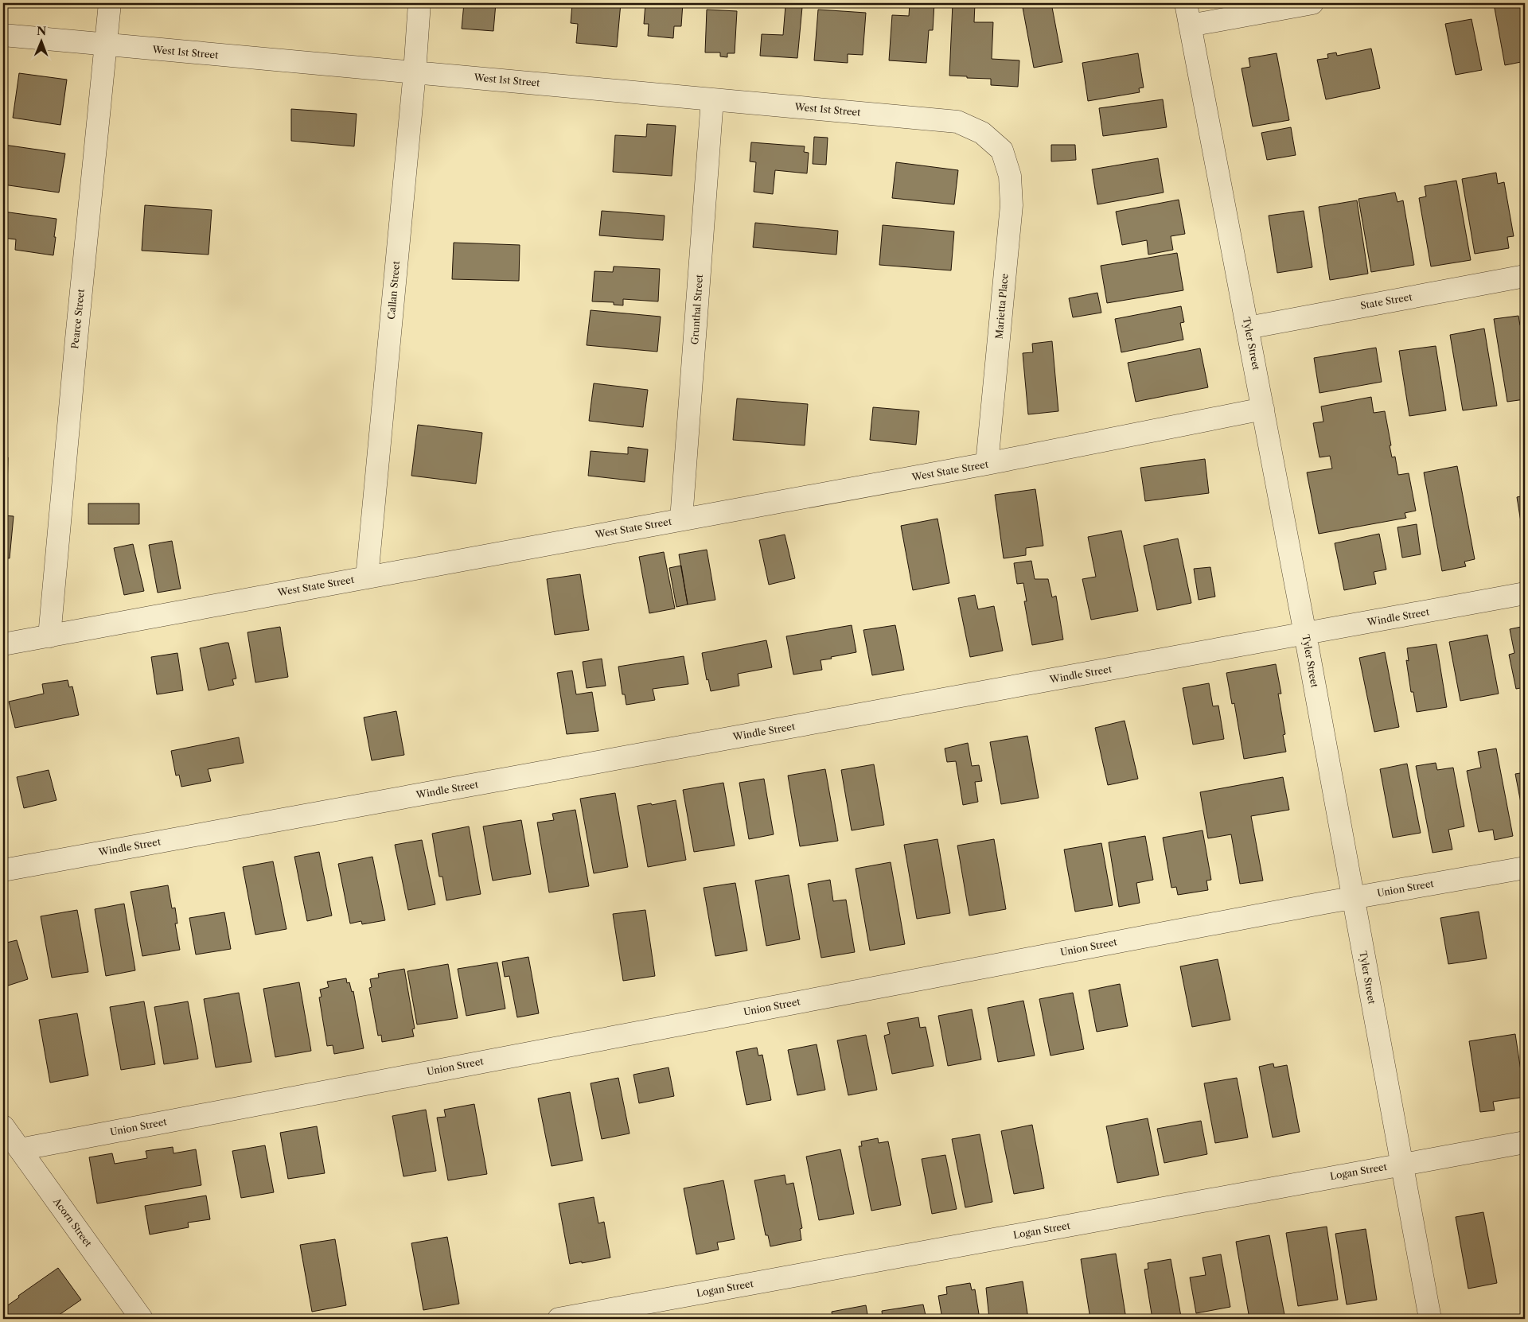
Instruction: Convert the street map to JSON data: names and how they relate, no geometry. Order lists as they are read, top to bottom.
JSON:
{
  "streets": {
    "street": [
      "West 1st Street",
      "Callan Street",
      "State Street",
      "Marietta Place",
      "Grunthal Street",
      "Pearce Street",
      "Tyler Street",
      "West State Street",
      "Windle Street",
      "Union Street",
      "Logan Street",
      "Acorn Street"
    ]
  },
  "crossings": [
    ["West 1st Street", "Callan Street"],
    ["West 1st Street", "Marietta Place"],
    ["West 1st Street", "Grunthal Street"],
    ["West 1st Street", "Pearce Street"],
    ["Callan Street", "West State Street"],
    ["State Street", "Tyler Street"],
    ["Marietta Place", "West State Street"],
    ["Grunthal Street", "West State Street"],
    ["Pearce Street", "West State Street"],
    ["Tyler Street", "West State Street"],
    ["Tyler Street", "Windle Street"],
    ["Tyler Street", "Union Street"],
    ["Tyler Street", "Logan Street"],
    ["Union Street", "Acorn Street"]
  ],
  "north": "top"
}
